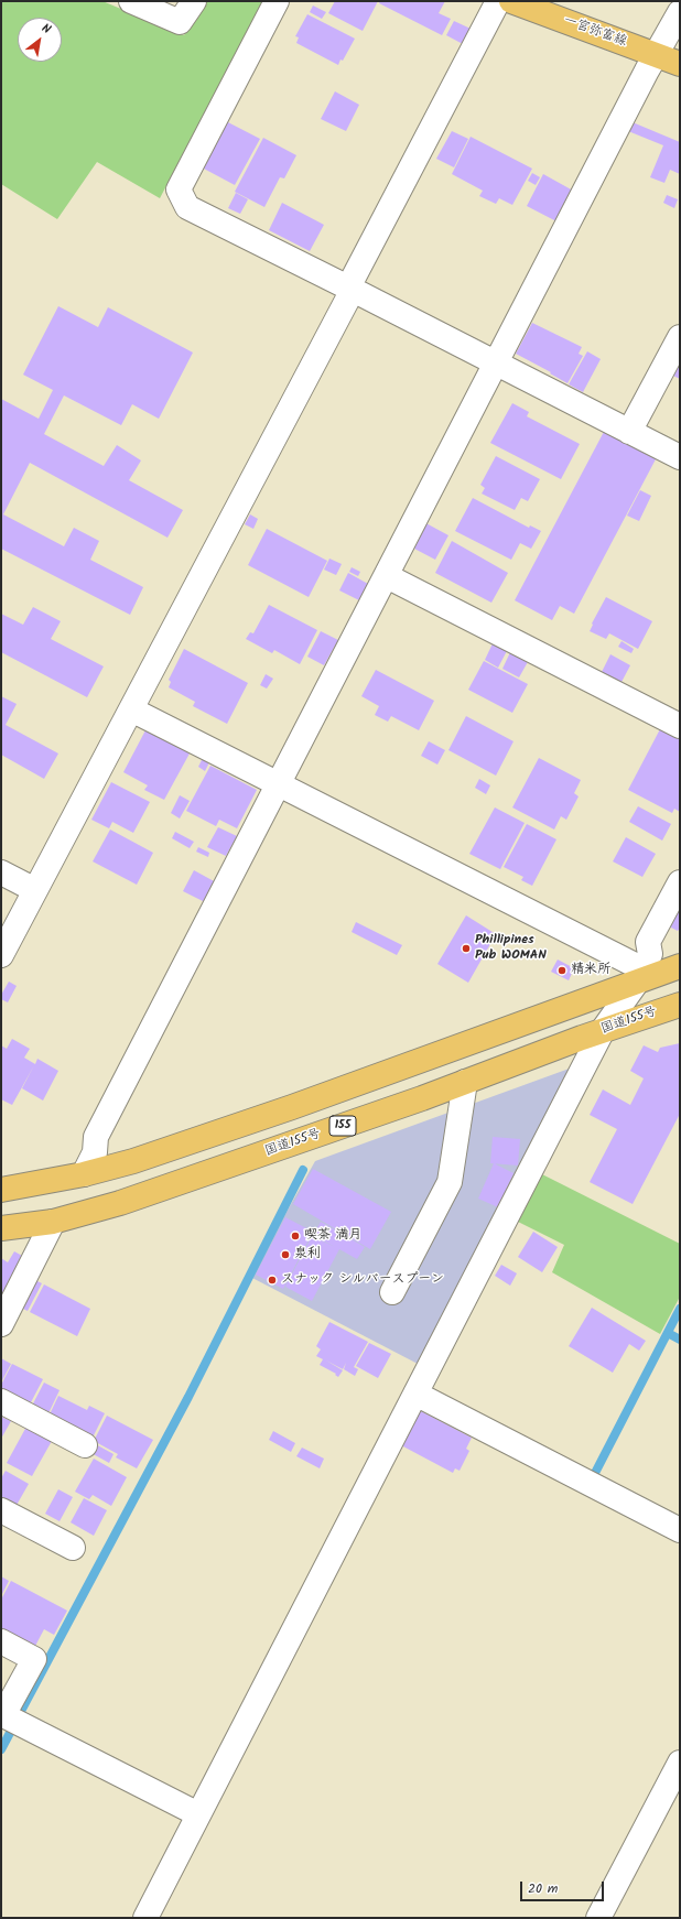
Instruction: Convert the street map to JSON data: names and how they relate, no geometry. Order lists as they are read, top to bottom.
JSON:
{
  "streets": {
    "main road": ["一宮弥富線", "国道155号", "155"]
  },
  "places": [
    "Phillipines Pub WOMAN",
    "精米所",
    "喫茶 満月",
    "泉利",
    "スナック シルバースプーン"
  ],
  "scale_bar": "20 m",
  "north": "top right"
}
